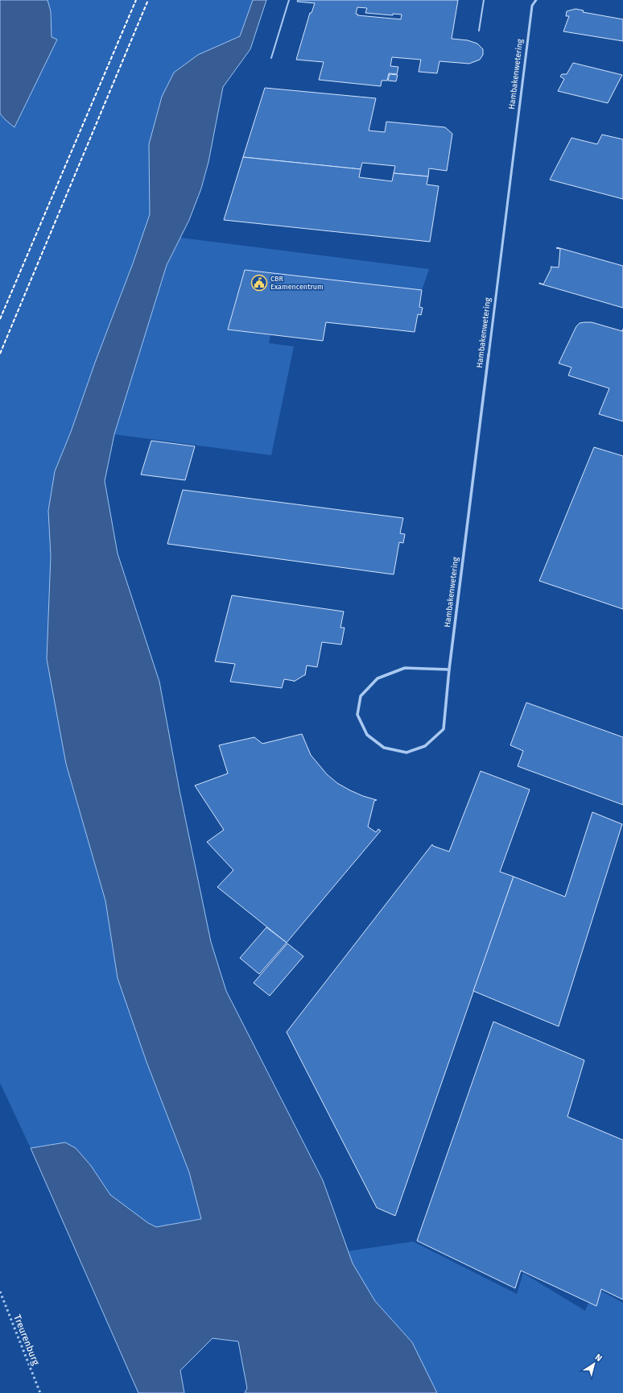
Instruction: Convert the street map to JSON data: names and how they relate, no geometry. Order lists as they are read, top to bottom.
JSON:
{
  "streets": {
    "street": ["Hambakenwetering"],
    "path": ["Treurenburg"]
  },
  "places": {
    "public building": ["CBR Examencentrum"]
  },
  "north": "top right"
}
